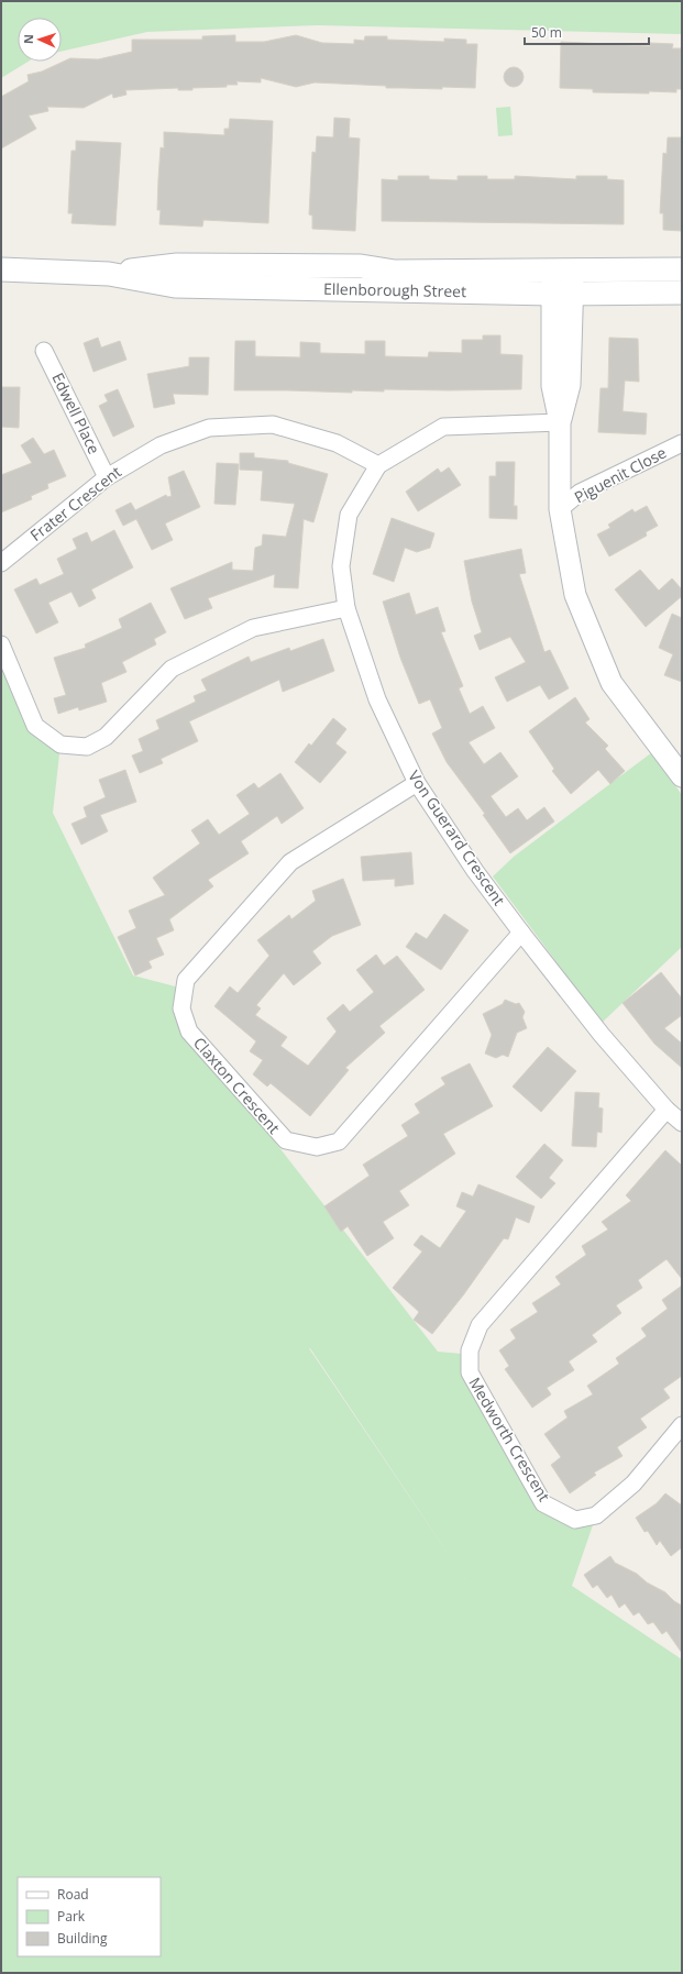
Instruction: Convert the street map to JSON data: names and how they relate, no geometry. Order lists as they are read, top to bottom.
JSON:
{
  "streets": {
    "main road": ["Ellenborough Street"],
    "street": [
      "Edwell Place",
      "Piguenit Close",
      "Frater Crescent",
      "Von Guerard Crescent",
      "Claxton Crescent",
      "Medworth Crescent"
    ]
  },
  "crossings": [
    ["Edwell Place", "Frater Crescent"],
    ["Frater Crescent", "Von Guerard Crescent"],
    ["Von Guerard Crescent", "Claxton Crescent"],
    ["Von Guerard Crescent", "Medworth Crescent"]
  ],
  "legend": ["Road", "Park", "Building"],
  "scale_bar": "50 m",
  "north": "left"
}
